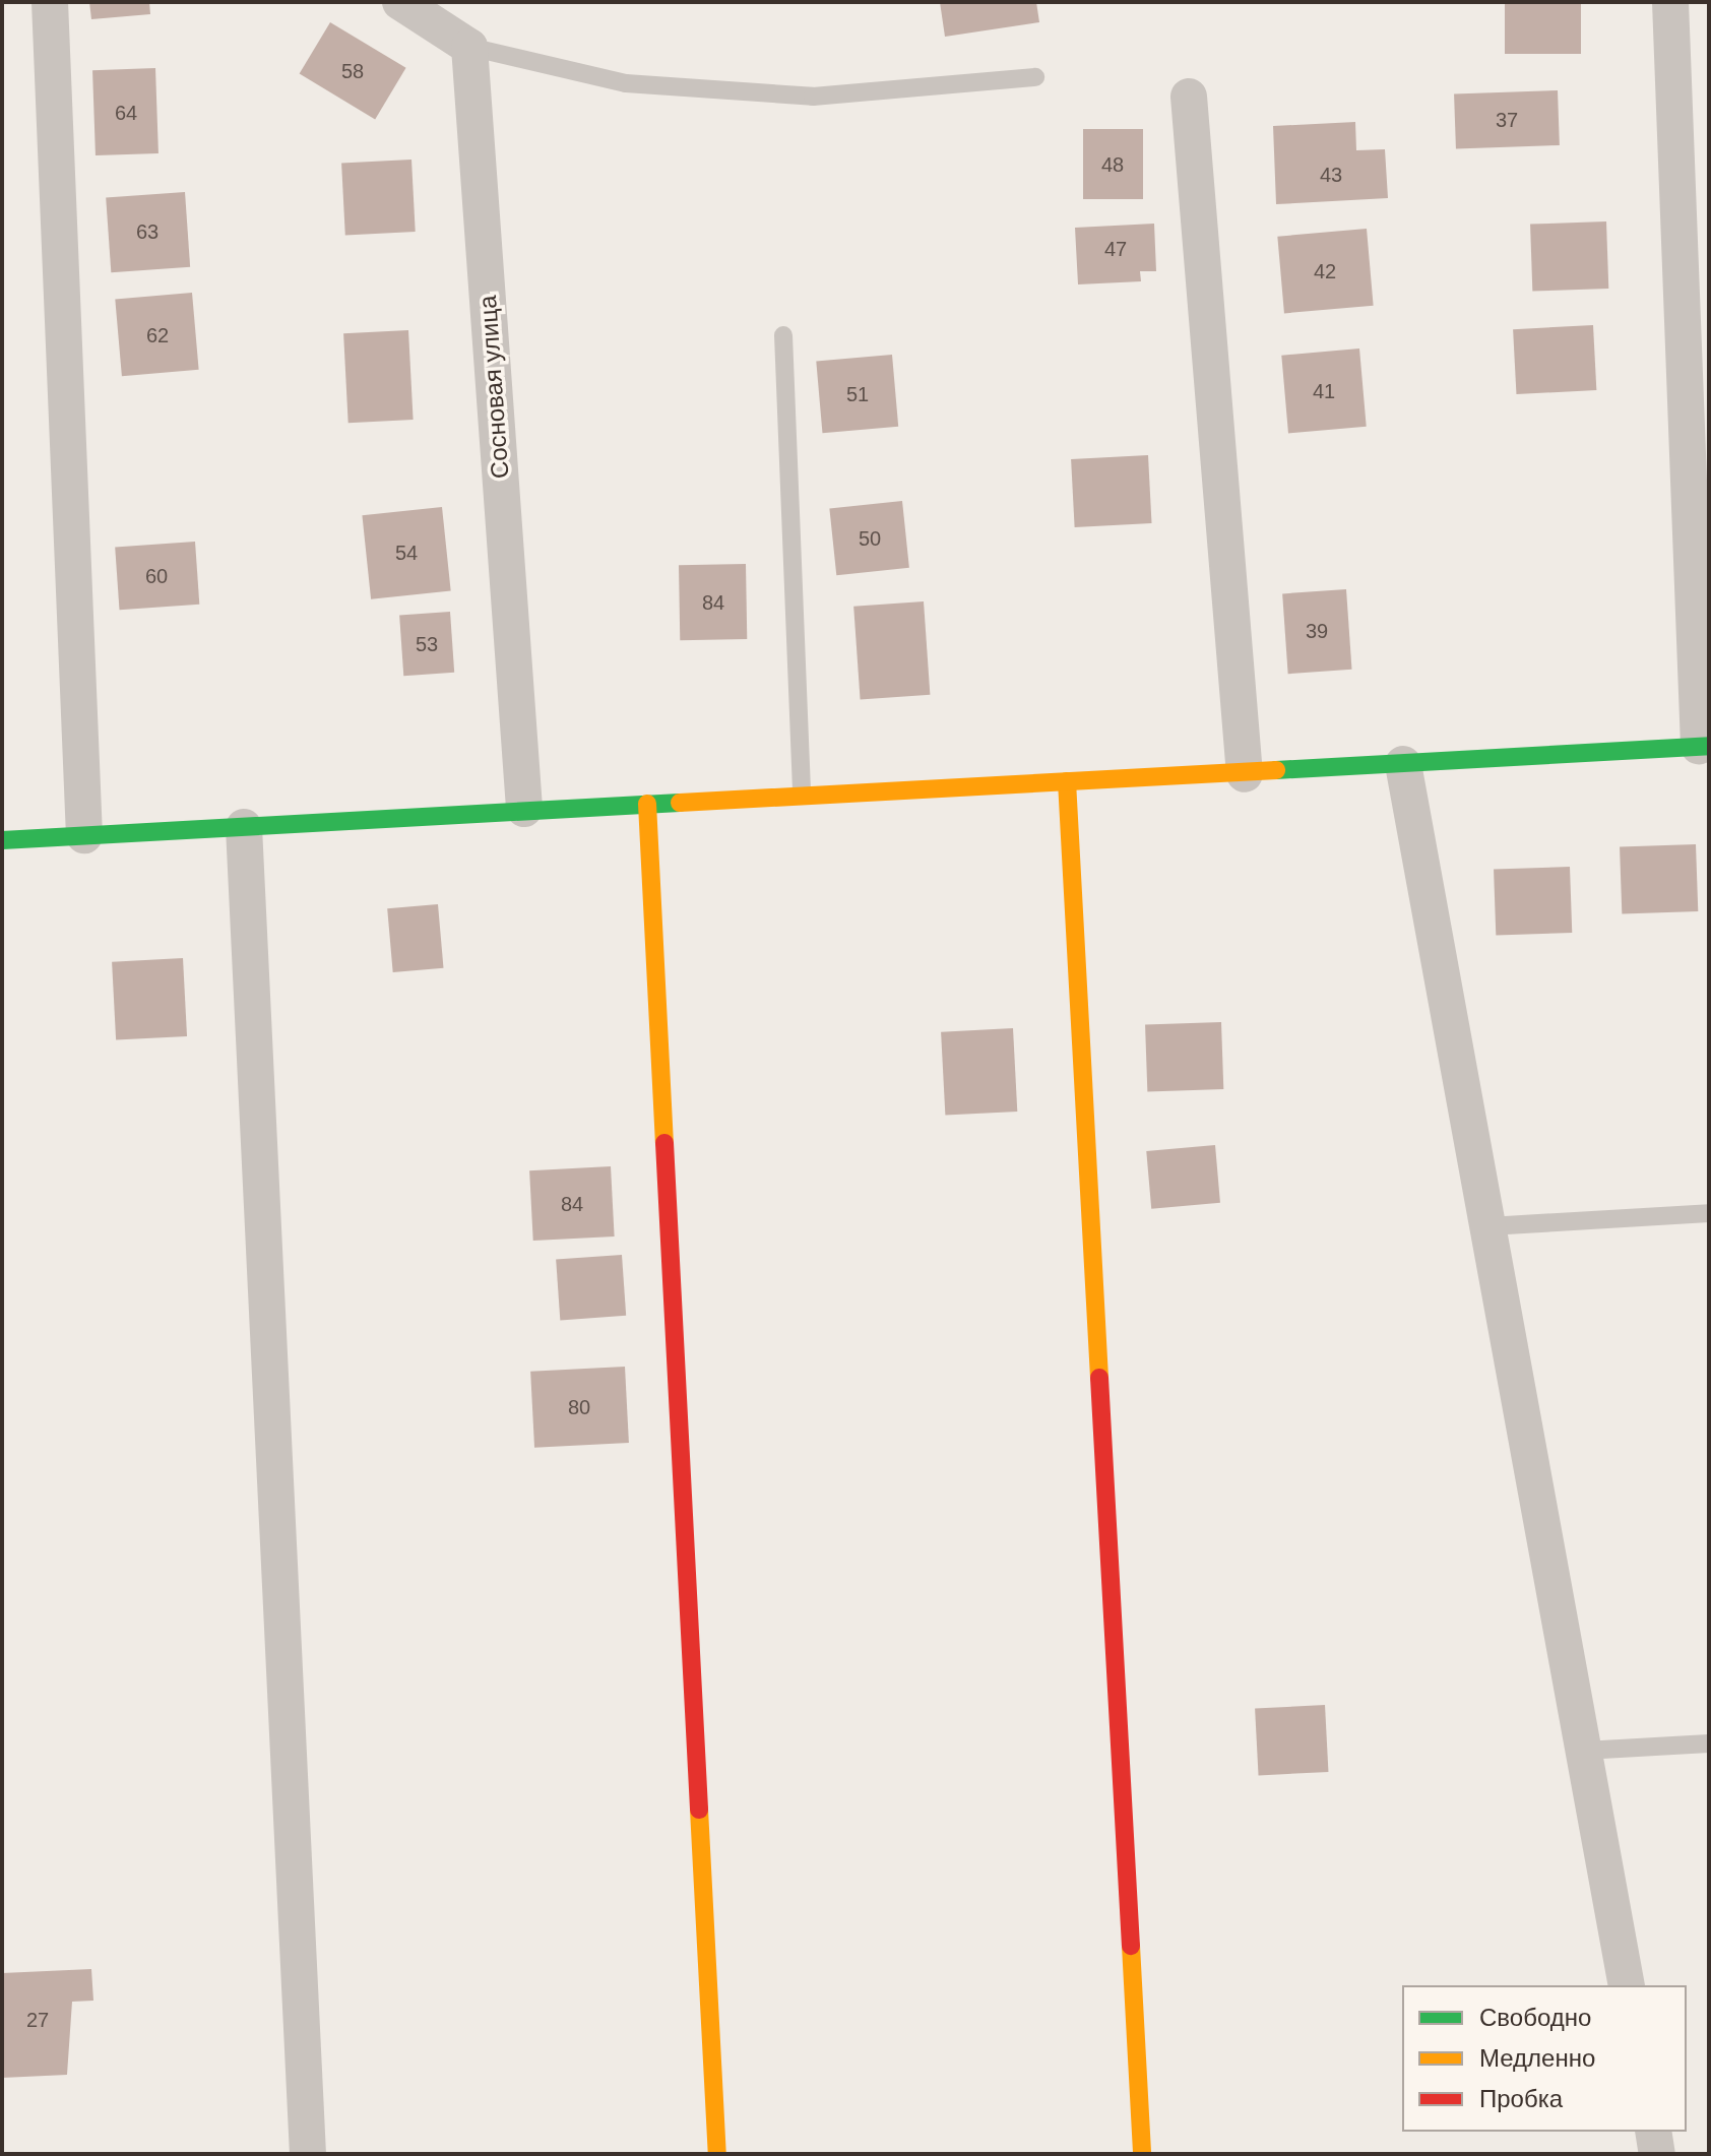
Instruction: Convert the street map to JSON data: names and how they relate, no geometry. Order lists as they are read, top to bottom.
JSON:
{
  "streets": {
    "street": ["Сосновая улица"]
  },
  "house_numbers": [
    "58",
    "64",
    "37",
    "48",
    "43",
    "63",
    "47",
    "42",
    "62",
    "41",
    "51",
    "50",
    "54",
    "60",
    "84",
    "39",
    "53",
    "84",
    "80",
    "27"
  ],
  "legend": ["Свободно", "Медленно", "Пробка"]
}
